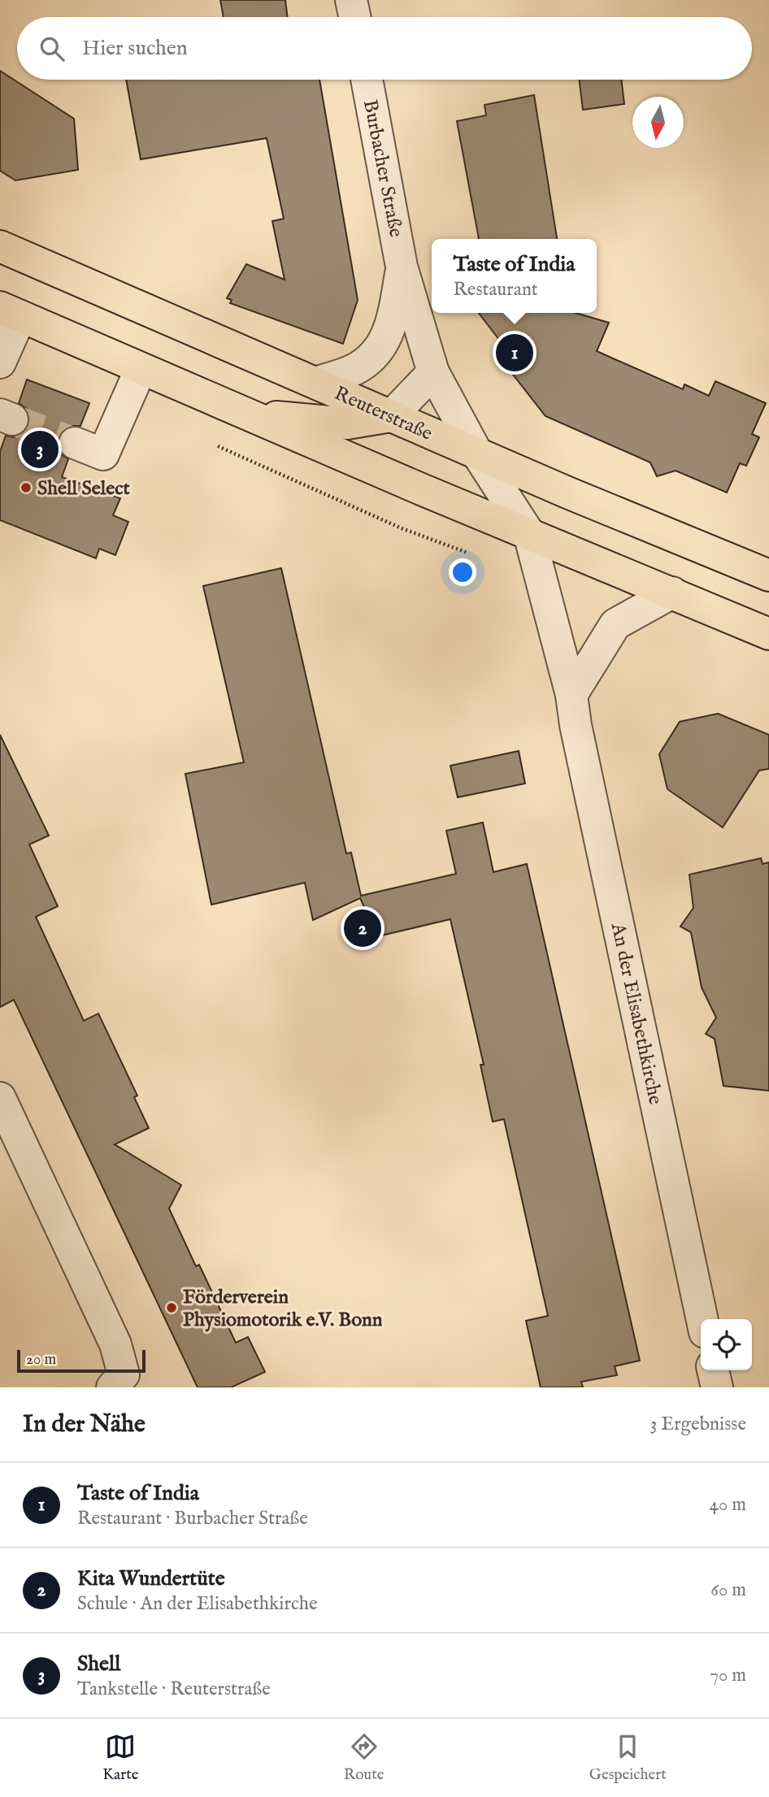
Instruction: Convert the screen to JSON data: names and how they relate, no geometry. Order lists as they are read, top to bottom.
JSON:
{
  "streets": {
    "main road": ["Reuterstraße"],
    "street": ["Burbacher Straße", "An der Elisabethkirche"]
  },
  "crossings": [
    ["Burbacher Straße", "Reuterstraße"],
    ["Burbacher Straße", "An der Elisabethkirche"]
  ],
  "places": ["Shell Select", "Förderverein Physiomotorik e.V. Bonn"],
  "scale_bar": "20 m",
  "north": "bottom",
  "page": {
    "search": "Hier suchen",
    "popup": ["Taste of India", "Restaurant"],
    "pins": ["1", "3", "2"],
    "scale": "20 m",
    "heading": ["In der Nähe", "3 Ergebnisse"],
    "list": [
      {
        "mark": "1",
        "name": "Taste of India",
        "note": "Restaurant · Burbacher Straße",
        "value": "40 m"
      },
      {
        "mark": "2",
        "name": "Kita Wundertüte",
        "note": "Schule · An der Elisabethkirche",
        "value": "60 m"
      },
      {
        "mark": "3",
        "name": "Shell",
        "note": "Tankstelle · Reuterstraße",
        "value": "70 m"
      }
    ],
    "nav": ["Karte", "Route", "Gespeichert"]
  }
}
